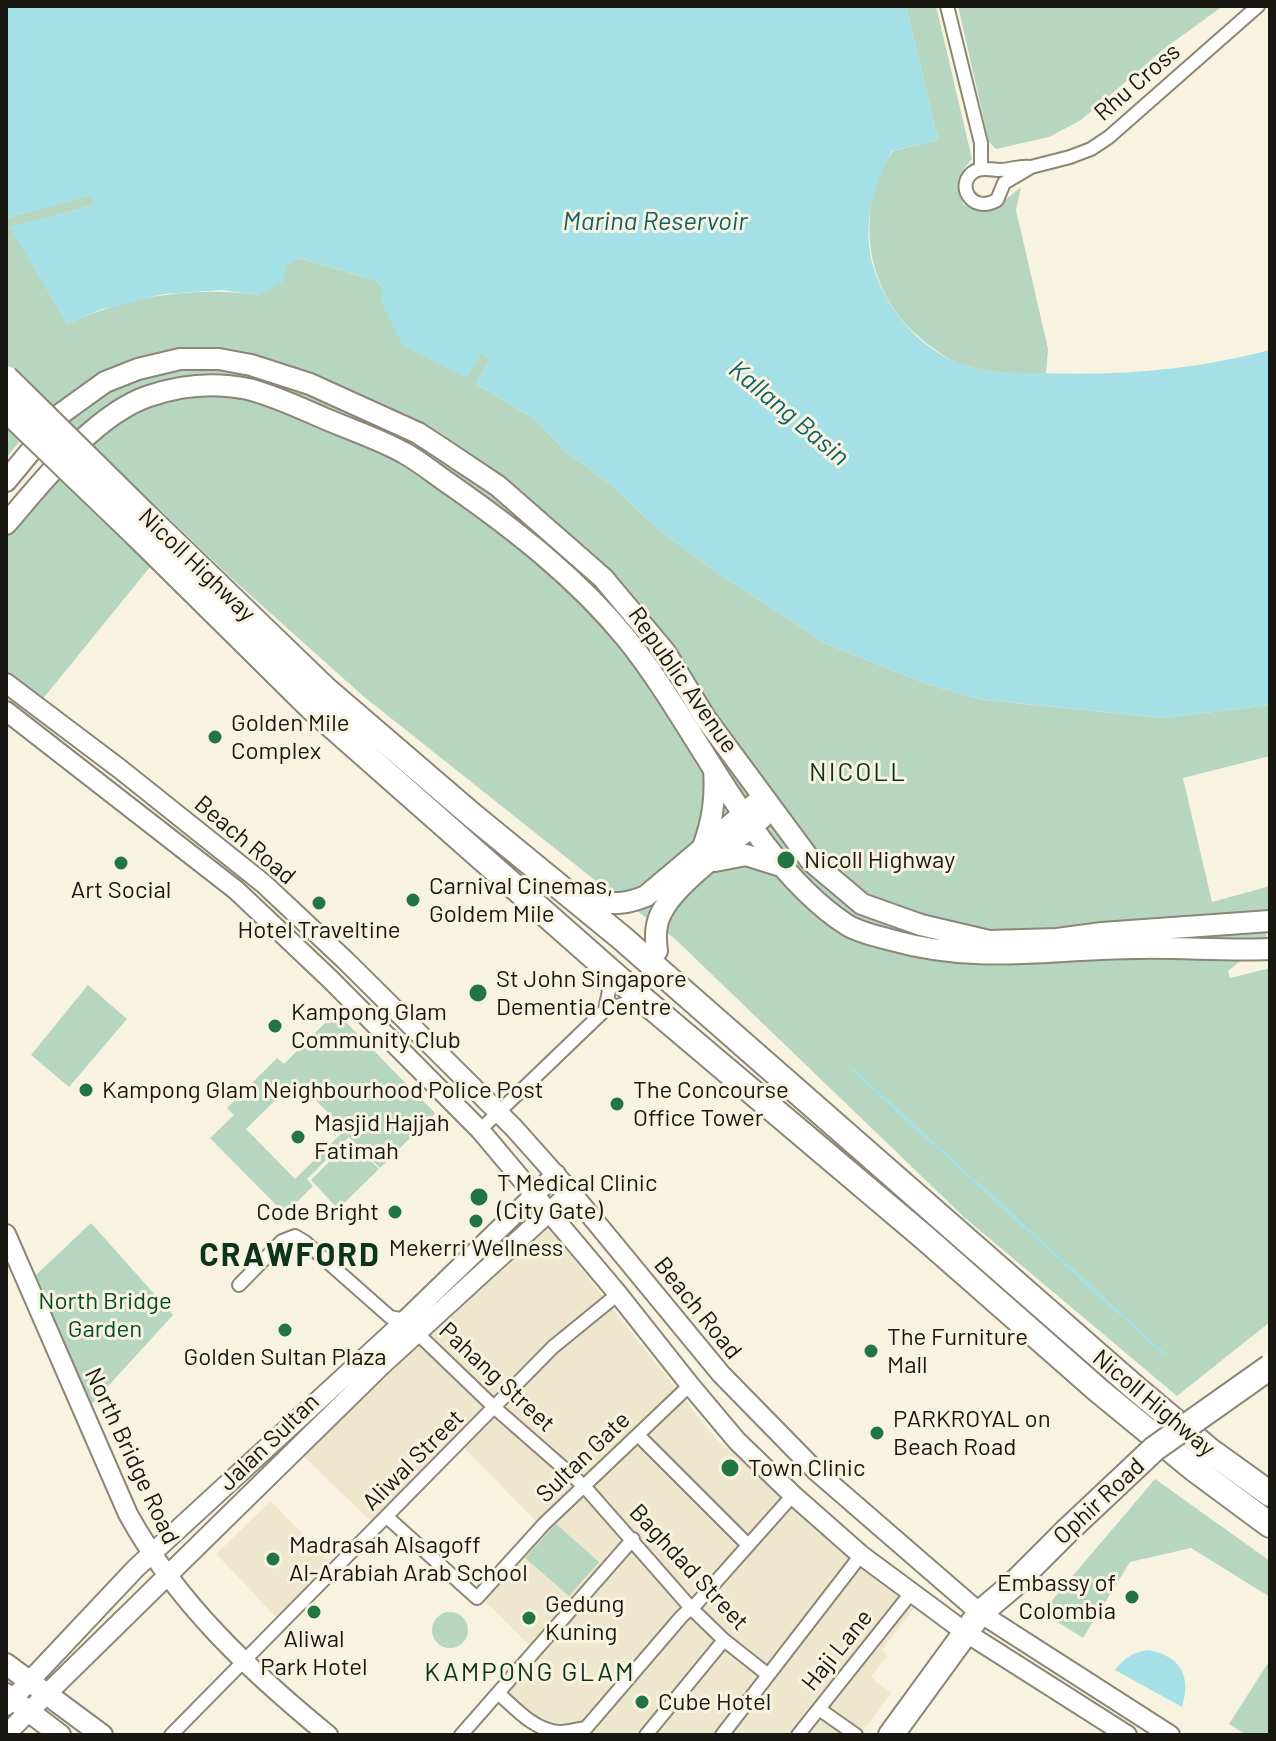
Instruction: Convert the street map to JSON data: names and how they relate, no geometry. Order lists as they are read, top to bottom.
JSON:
{
  "streets": {
    "highway": ["Nicoll Highway", "Ophir Road"],
    "main road": [
      "Republic Avenue",
      "Beach Road",
      "Jalan Sultan",
      "North Bridge Road"
    ],
    "street": [
      "Rhu Cross",
      "Pahang Street",
      "Sultan Gate",
      "Aliwal Street",
      "Baghdad Street",
      "Haji Lane"
    ]
  },
  "crossings": [
    ["Beach Road", "Jalan Sultan"],
    ["Beach Road", "Sultan Gate"],
    ["Beach Road", "Aliwal Street"],
    ["Beach Road", "Ophir Road"],
    ["Beach Road", "Haji Lane"],
    ["Pahang Street", "Jalan Sultan"],
    ["Pahang Street", "Sultan Gate"],
    ["Pahang Street", "Aliwal Street"],
    ["Pahang Street", "Baghdad Street"],
    ["Jalan Sultan", "North Bridge Road"],
    ["North Bridge Road", "Aliwal Street"],
    ["Sultan Gate", "Aliwal Street"],
    ["Sultan Gate", "Baghdad Street"]
  ],
  "districts": ["NICOLL", "CRAWFORD", "KAMPONG GLAM"],
  "water": ["Marina Reservoir", "Kallang Basin"],
  "parks": ["North Bridge Garden"],
  "places": [
    "Golden Mile Complex",
    "Nicoll Highway",
    "Art Social",
    "Carnival Cinemas, Goldem Mile",
    "Hotel Traveltine",
    "St John Singapore Dementia Centre",
    "Kampong Glam Community Club",
    "Kampong Glam Neighbourhood Police Post",
    "The Concourse Office Tower",
    "Masjid Hajjah Fatimah",
    "T Medical Clinic (City Gate)",
    "Code Bright",
    "Mekerri Wellness",
    "Golden Sultan Plaza",
    "The Furniture Mall",
    "PARKROYAL on Beach Road",
    "Town Clinic",
    "Madrasah Alsagoff Al-Arabiah Arab School",
    "Embassy of Colombia",
    "Aliwal Park Hotel",
    "Gedung Kuning",
    "Cube Hotel"
  ]
}
